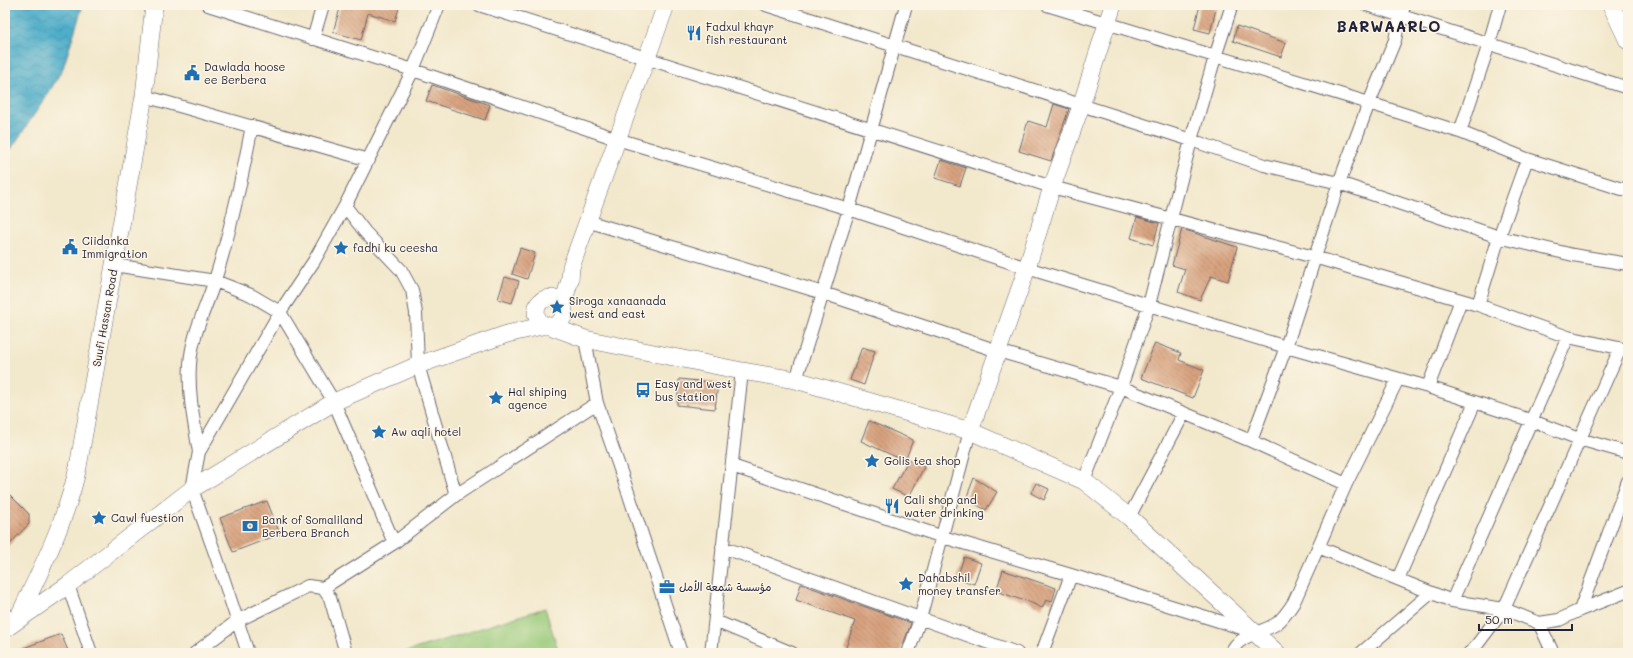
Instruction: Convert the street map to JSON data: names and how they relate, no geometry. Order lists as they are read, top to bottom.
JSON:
{
  "streets": {
    "street": ["Suufi Hassan Road"]
  },
  "districts": ["BARWAARLO"],
  "places": {
    "restaurant": ["Fadxul khayr fish restaurant", "Cali shop and water drinking"],
    "public building": ["Dawlada hoose ee Berbera", "Ciidanka Immigration"],
    "place": [
      "fadhi ku ceesha",
      "Siroga xanaanada west and east",
      "Hal shiping agence",
      "Aw aqli hotel",
      "Golis tea shop",
      "Cawl fuestion",
      "Dahabshil money transfer"
    ],
    "bus stop": ["Easy and west bus station"],
    "bank": ["Bank of Somaliland Berbera Branch"],
    "office": ["مؤسسة شمعة الأمل"]
  },
  "scale_bar": "50 m"
}
